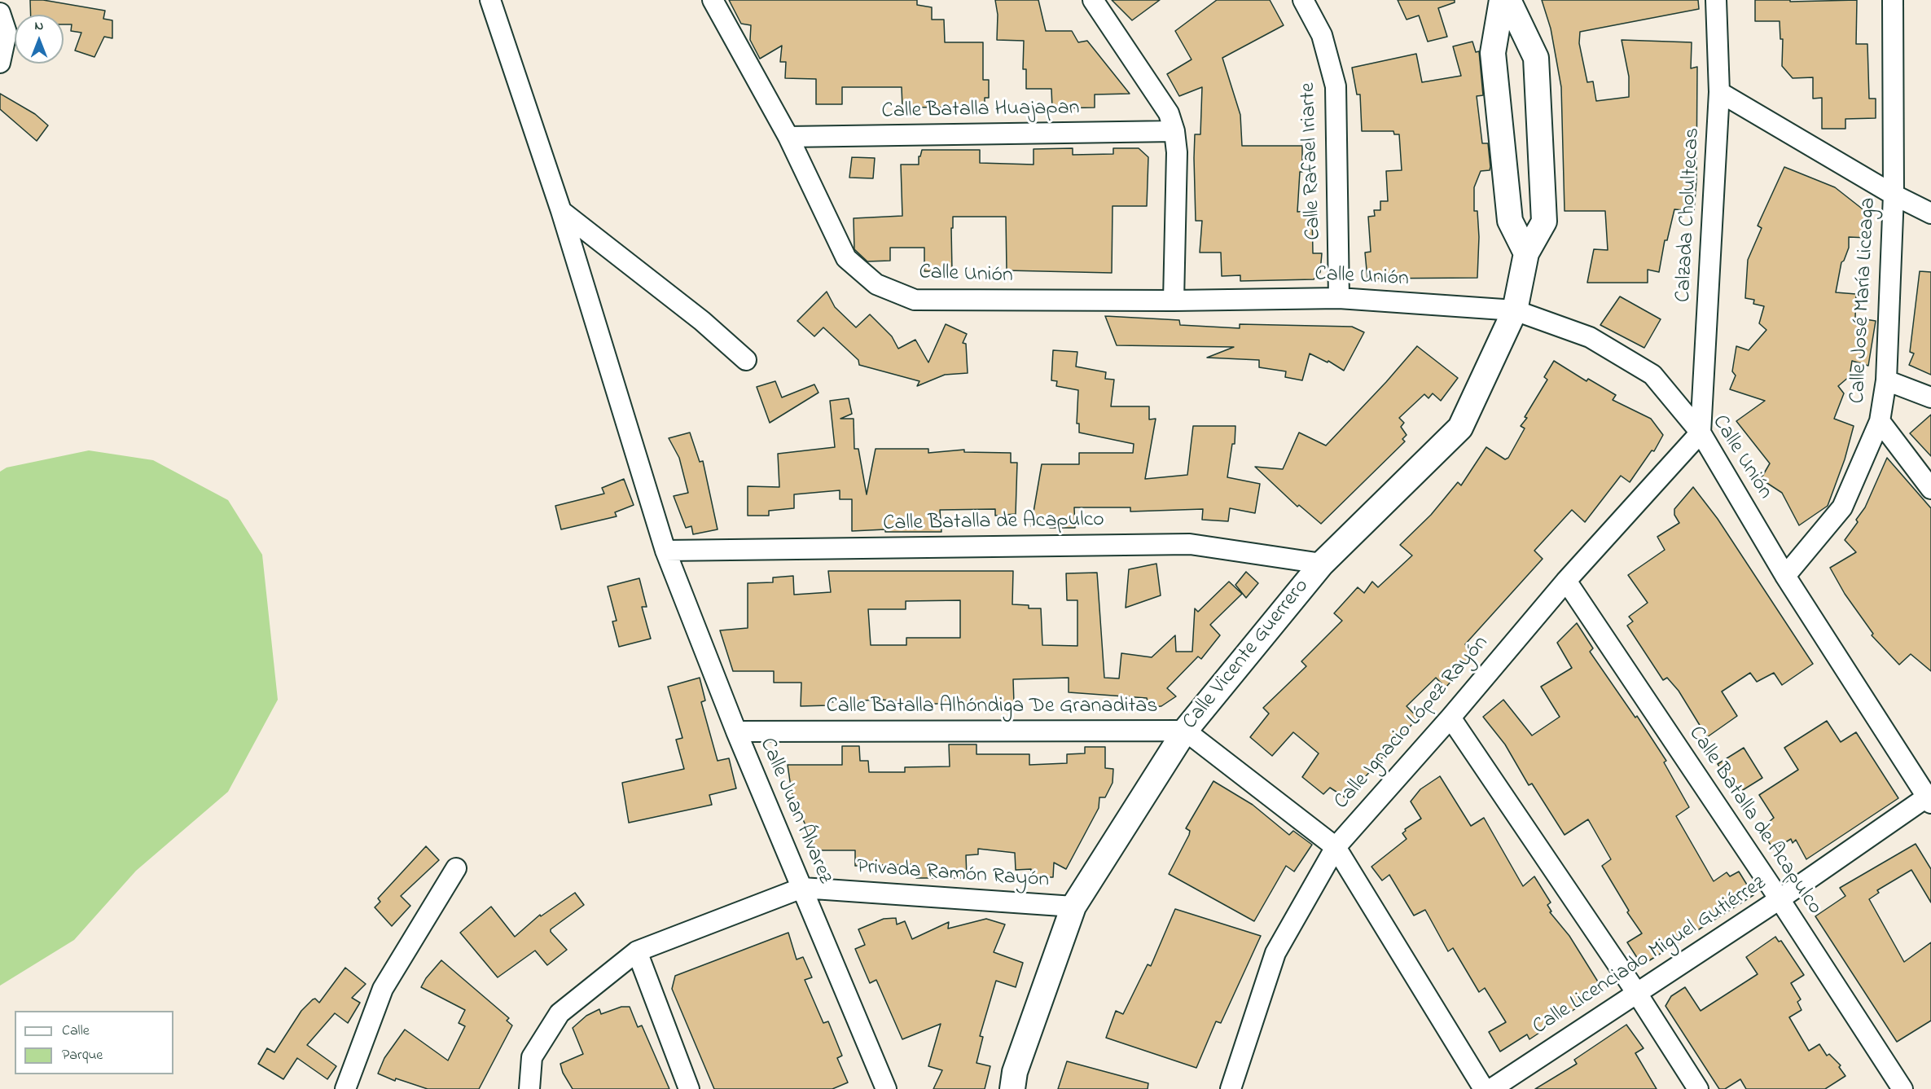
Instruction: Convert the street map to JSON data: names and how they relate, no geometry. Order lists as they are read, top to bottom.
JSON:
{
  "streets": {
    "street": [
      "Calle Batalla Huajapan",
      "Calle Rafael Iriarte",
      "Calzada Cholultecas",
      "Calle Unión",
      "Calle José María Liceaga",
      "Calle Batalla de Acapulco",
      "Calle Vicente Guerrero",
      "Calle Batalla Alhóndiga De Granaditas",
      "Calle Ignacio López Rayón",
      "Calle Juan Álvarez",
      "Privada Ramón Rayón",
      "Calle Licenciado Miguel Gutiérrez"
    ]
  },
  "crossings": [
    ["Calle Batalla Huajapan", "Calle Unión"],
    ["Calle Rafael Iriarte", "Calle Unión"],
    ["Calzada Cholultecas", "Calle Unión"],
    ["Calzada Cholultecas", "Calle Ignacio López Rayón"],
    ["Calle Unión", "Calle José María Liceaga"],
    ["Calle Unión", "Calle Vicente Guerrero"],
    ["Calle Unión", "Calle Ignacio López Rayón"],
    ["Calle Unión", "Calle Licenciado Miguel Gutiérrez"],
    ["Calle Batalla de Acapulco", "Calle Vicente Guerrero"],
    ["Calle Batalla de Acapulco", "Calle Ignacio López Rayón"],
    ["Calle Batalla de Acapulco", "Calle Juan Álvarez"],
    ["Calle Batalla de Acapulco", "Calle Licenciado Miguel Gutiérrez"],
    ["Calle Vicente Guerrero", "Calle Batalla Alhóndiga De Granaditas"],
    ["Calle Vicente Guerrero", "Privada Ramón Rayón"],
    ["Calle Batalla Alhóndiga De Granaditas", "Calle Ignacio López Rayón"],
    ["Calle Batalla Alhóndiga De Granaditas", "Calle Juan Álvarez"],
    ["Calle Juan Álvarez", "Privada Ramón Rayón"]
  ],
  "legend": ["Calle", "Parque"],
  "north": "top"
}
